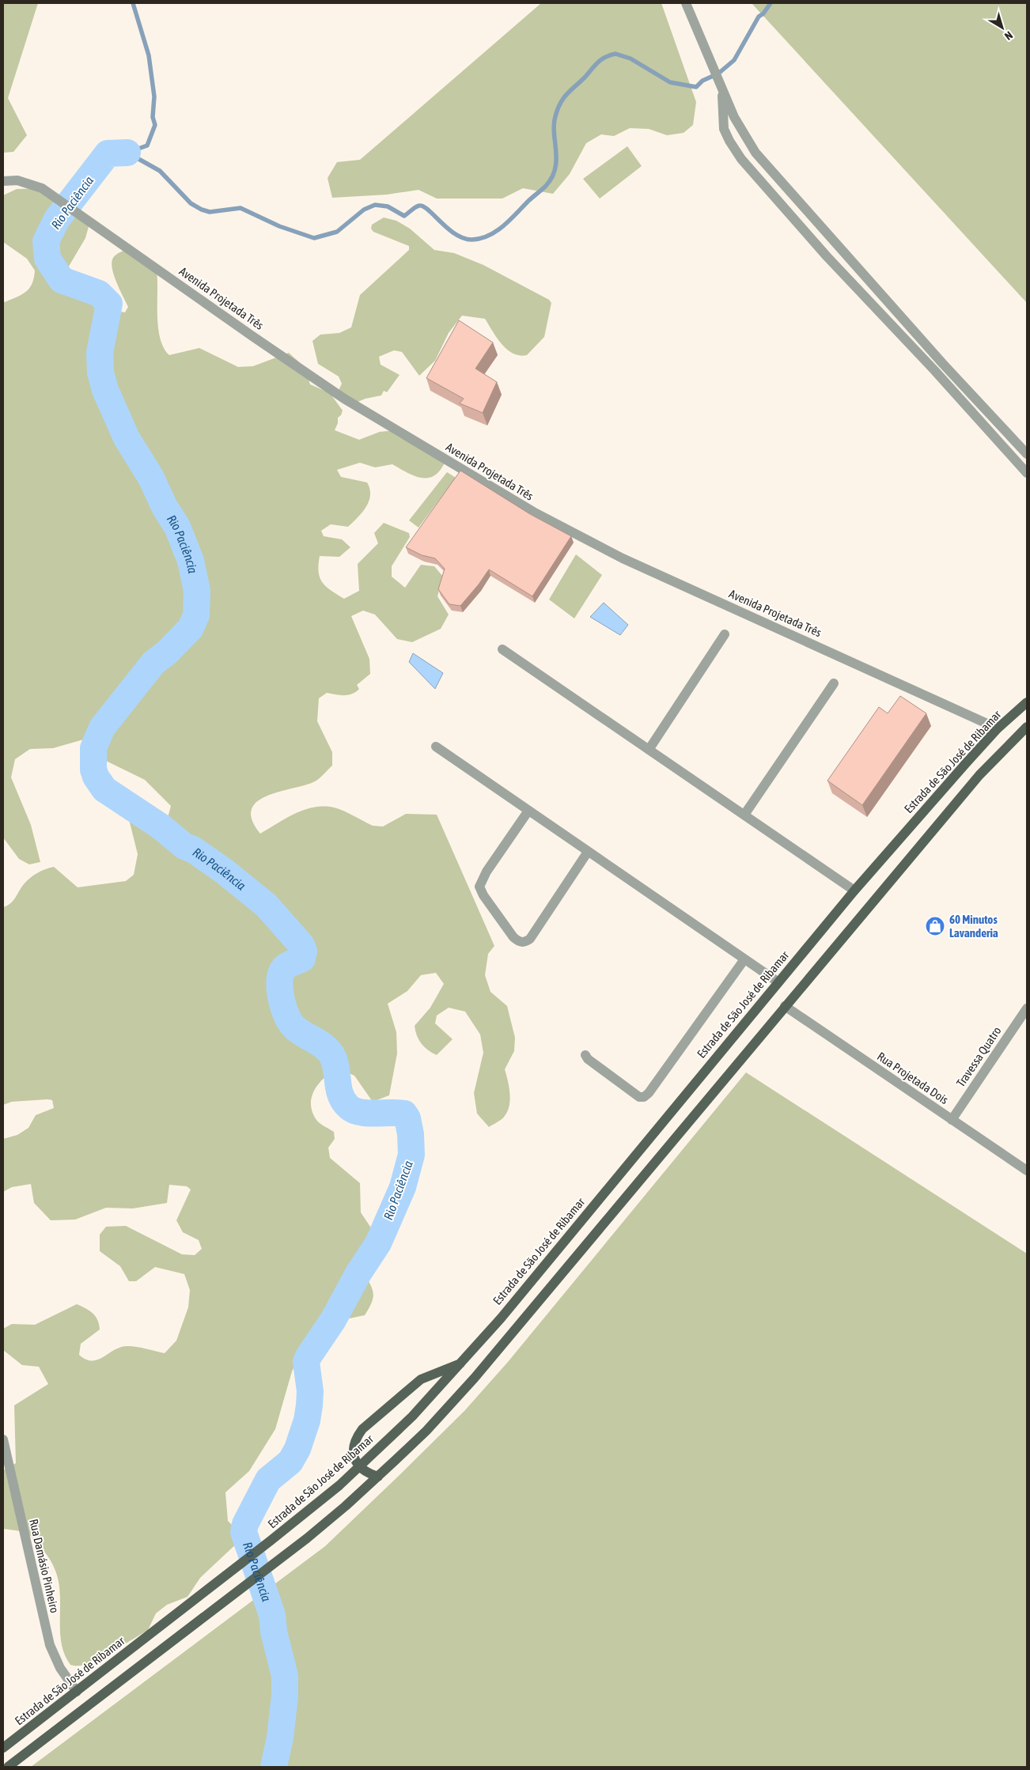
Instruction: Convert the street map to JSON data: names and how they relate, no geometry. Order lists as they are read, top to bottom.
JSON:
{
  "streets": {
    "main road": ["Estrada de São José de Ribamar"],
    "street": [
      "Avenida Projetada Três",
      "Travessa Quatro",
      "Rua Projetada Dois",
      "Rua Damásio Pinheiro"
    ]
  },
  "crossings": [
    ["Avenida Projetada Três", "Estrada de São José de Ribamar"],
    ["Estrada de São José de Ribamar", "Rua Damásio Pinheiro"],
    ["Travessa Quatro", "Rua Projetada Dois"]
  ],
  "water": ["Rio Paciência"],
  "places": {
    "shop": ["60 Minutos Lavanderia"]
  },
  "north": "bottom right"
}
